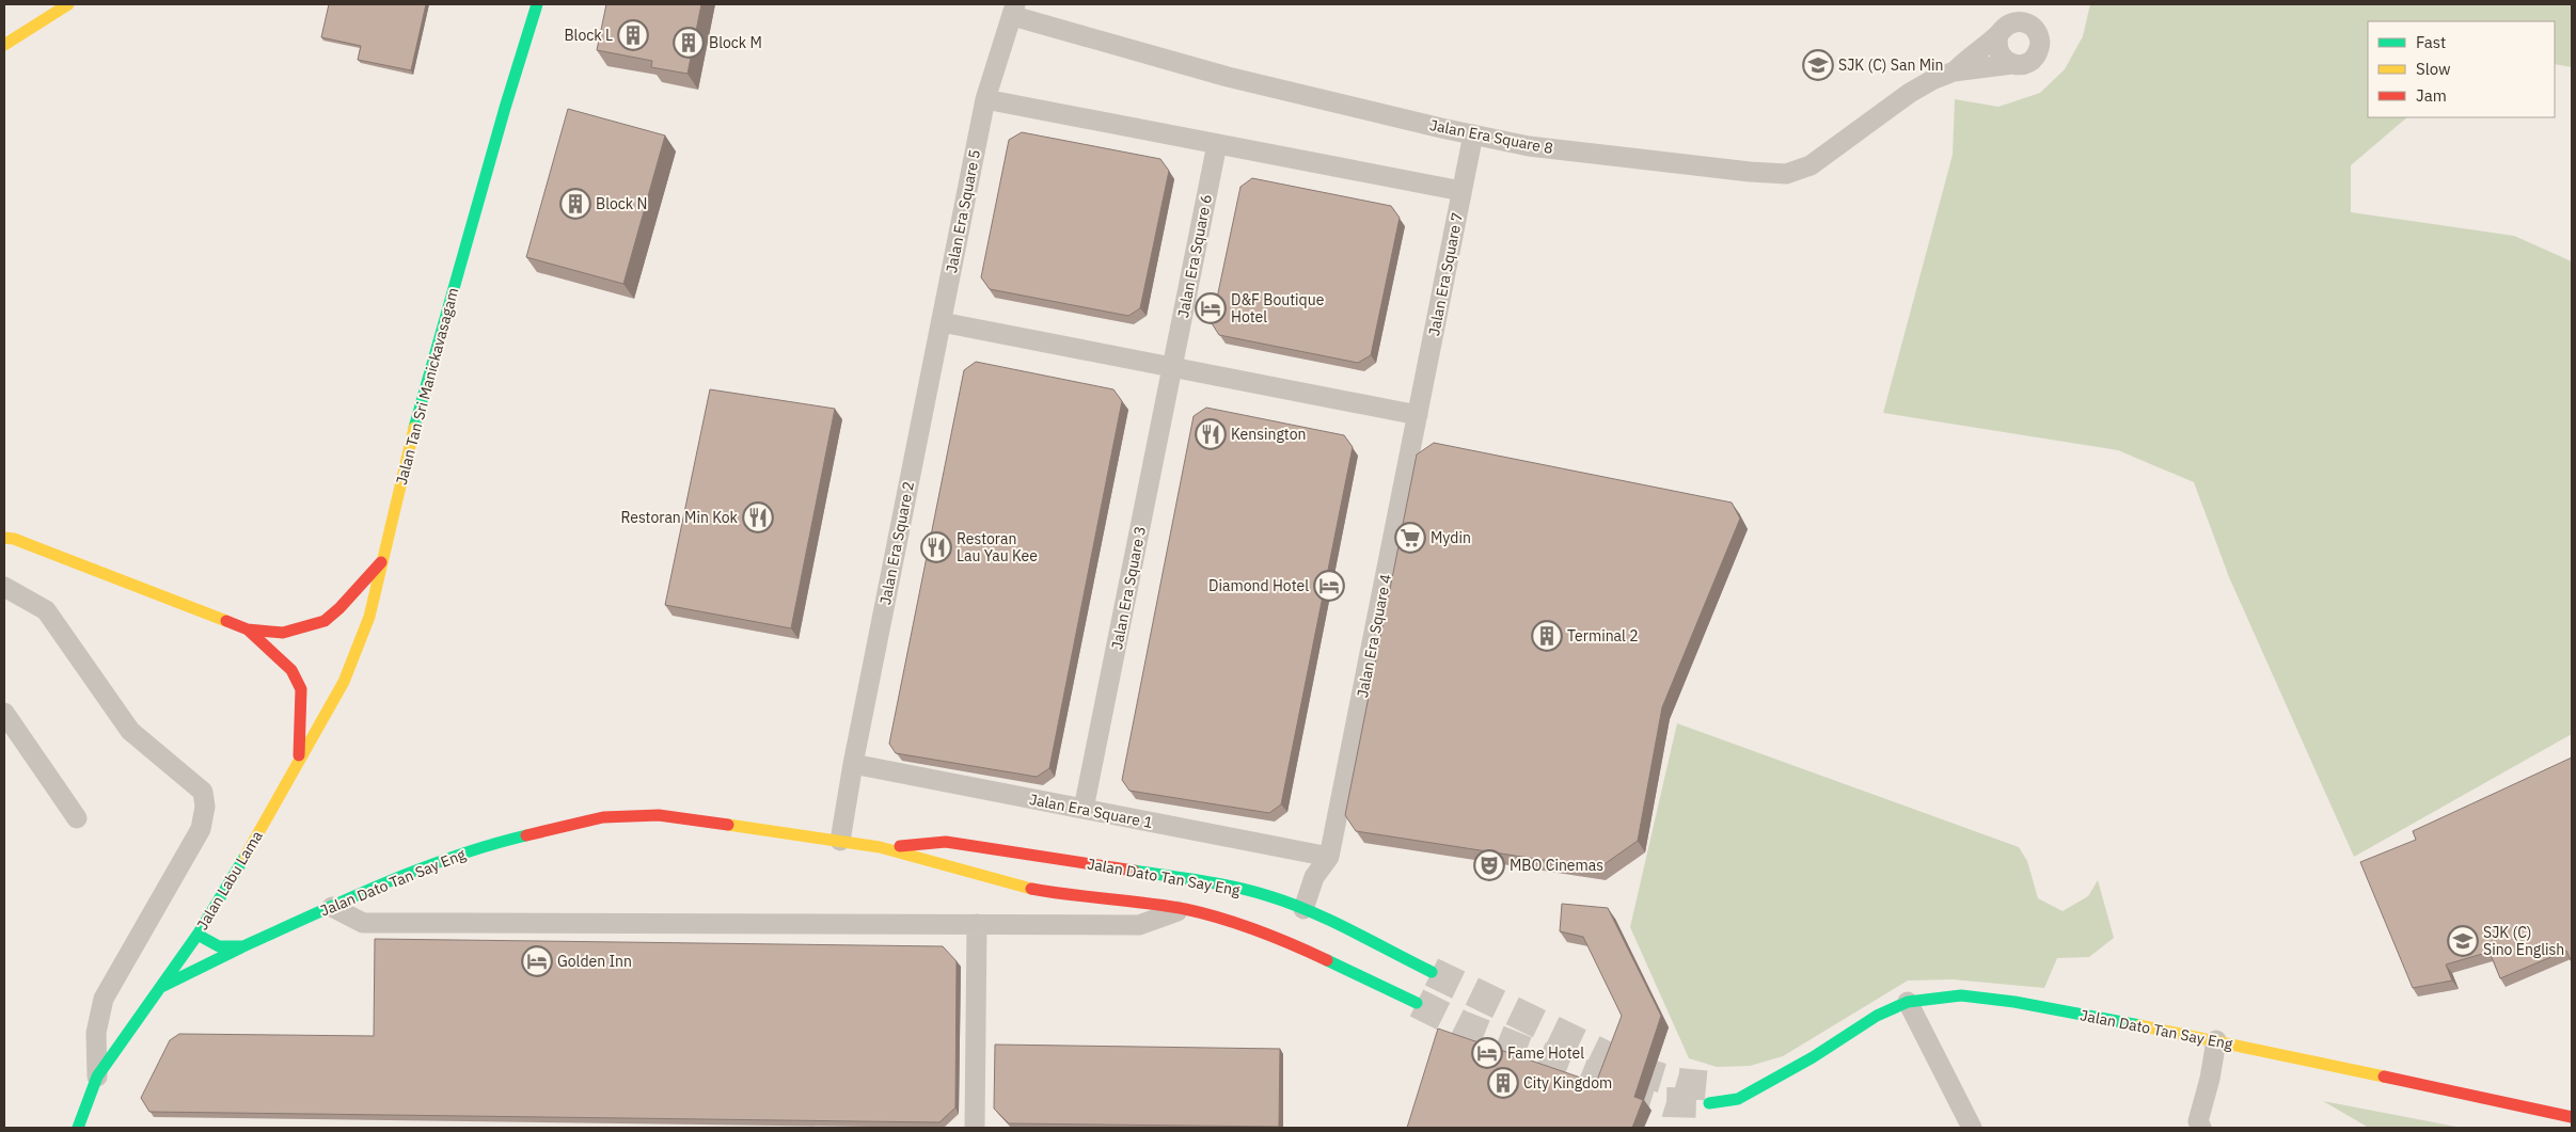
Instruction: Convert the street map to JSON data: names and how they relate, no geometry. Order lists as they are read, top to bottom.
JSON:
{
  "streets": {
    "street": [
      "Jalan Era Square 8",
      "Jalan Era Square 5",
      "Jalan Era Square 6",
      "Jalan Era Square 7",
      "Jalan Tan Sri Manickavasagam",
      "Jalan Era Square 2",
      "Jalan Era Square 3",
      "Jalan Era Square 4",
      "Jalan Era Square 1",
      "Jalan Dato Tan Say Eng",
      "Jalan Labu Lama"
    ]
  },
  "crossings": [
    ["Jalan Era Square 8", "Jalan Era Square 5"],
    ["Jalan Era Square 8", "Jalan Era Square 7"],
    ["Jalan Era Square 5", "Jalan Era Square 2"],
    ["Jalan Era Square 6", "Jalan Era Square 3"],
    ["Jalan Era Square 7", "Jalan Era Square 4"],
    ["Jalan Tan Sri Manickavasagam", "Jalan Labu Lama"],
    ["Jalan Era Square 2", "Jalan Era Square 1"],
    ["Jalan Era Square 2", "Jalan Dato Tan Say Eng"],
    ["Jalan Era Square 3", "Jalan Era Square 1"],
    ["Jalan Era Square 4", "Jalan Era Square 1"],
    ["Jalan Dato Tan Say Eng", "Jalan Labu Lama"]
  ],
  "places": {
    "building": [
      "Block L",
      "Block M",
      "Block N",
      "Terminal 2",
      "City Kingdom"
    ],
    "school or university": ["SJK (C) San Min", "SJK (C) Sino English"],
    "hotel": [
      "D&F Boutique Hotel",
      "Diamond Hotel",
      "Golden Inn",
      "Fame Hotel"
    ],
    "restaurant": ["Kensington", "Restoran Min Kok", "Restoran Lau Yau Kee"],
    "supermarket": ["Mydin"],
    "theatre": ["MBO Cinemas"]
  },
  "legend": ["Fast", "Slow", "Jam"]
}
